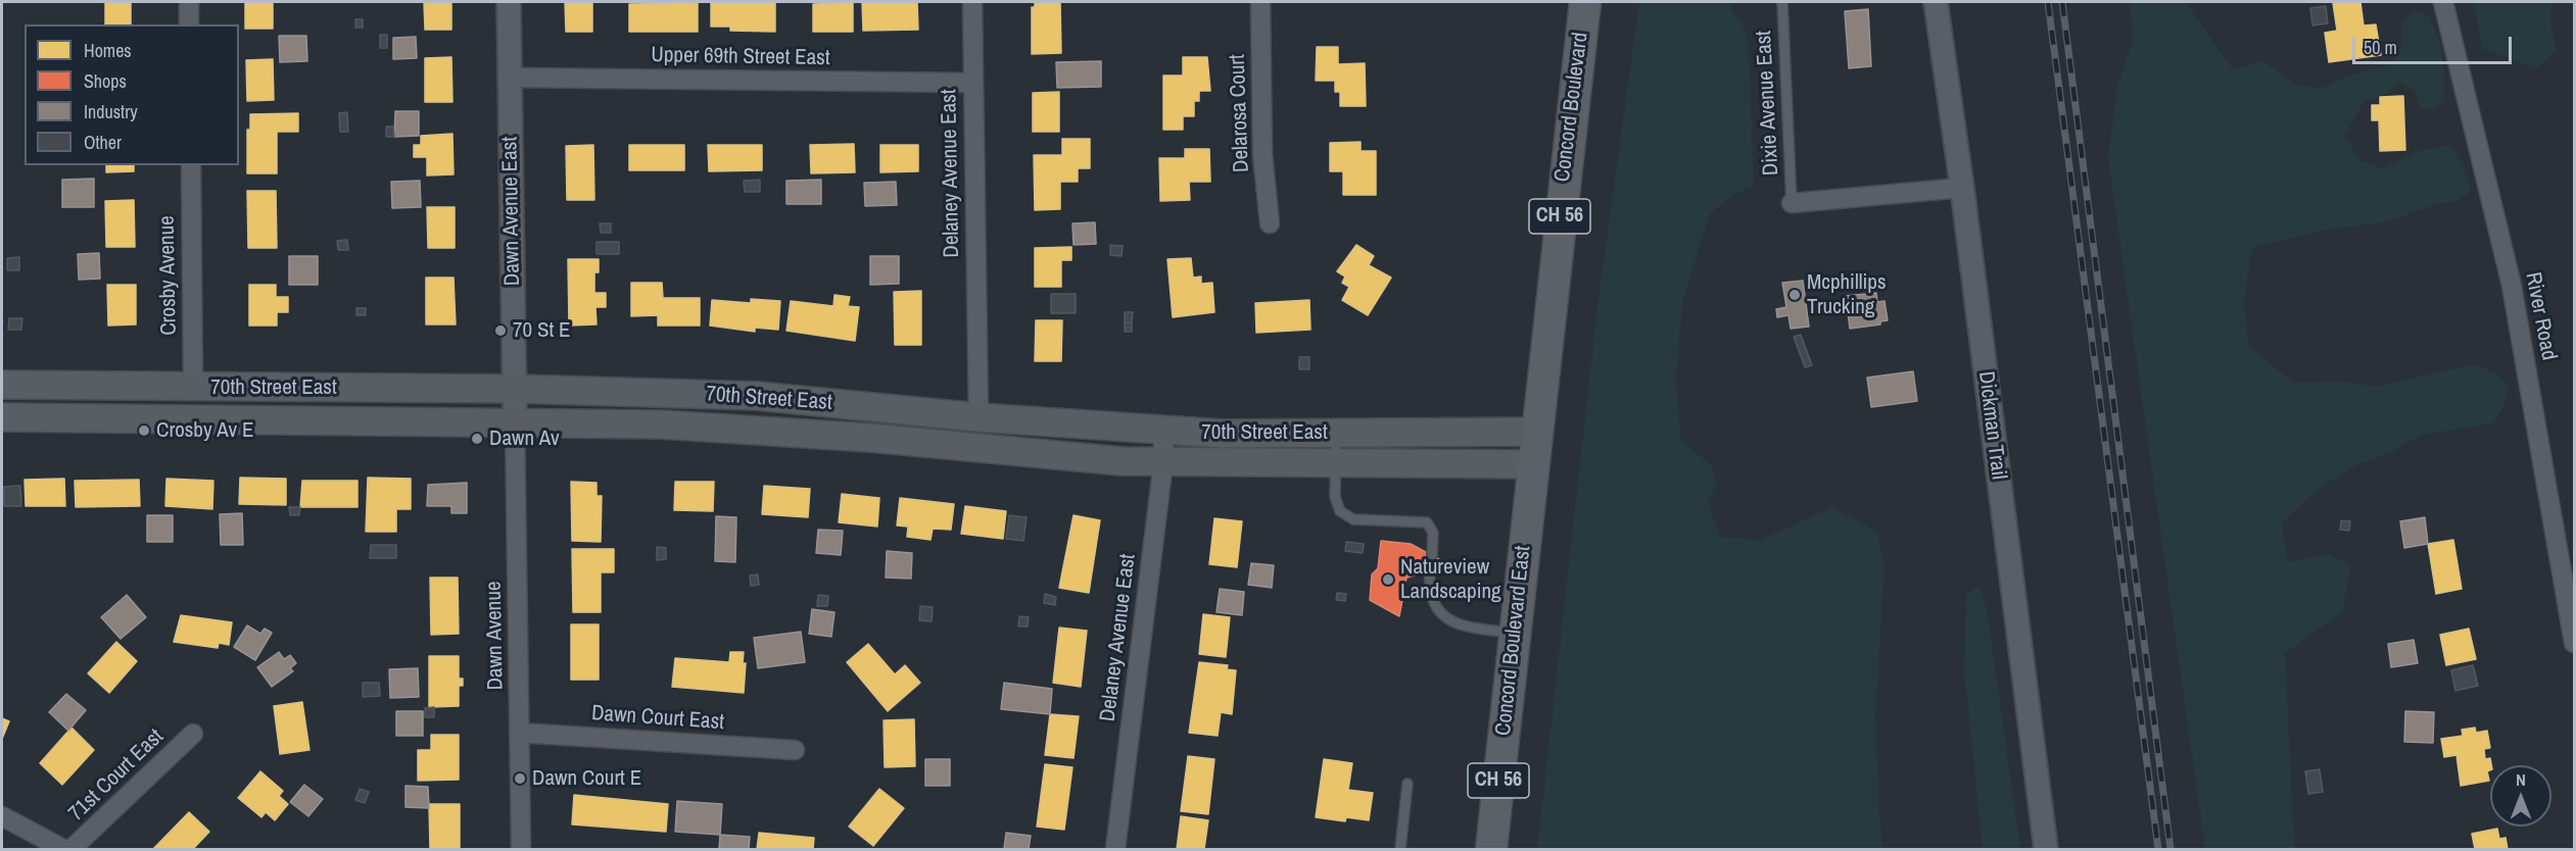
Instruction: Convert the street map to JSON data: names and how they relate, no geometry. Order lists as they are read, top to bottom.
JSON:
{
  "streets": {
    "main road": [
      "Concord Boulevard",
      "CH 56",
      "70th Street East",
      "Concord Boulevard East"
    ],
    "street": [
      "Upper 69th Street East",
      "Delarosa Court",
      "Delaney Avenue East",
      "Dawn Avenue East",
      "Crosby Avenue",
      "River Road",
      "Dickman Trail",
      "Dawn Avenue",
      "Dawn Court East",
      "71st Court East"
    ],
    "lane": ["Dixie Avenue East"]
  },
  "crossings": [
    ["Upper 69th Street East", "Delaney Avenue East"],
    ["Upper 69th Street East", "Dawn Avenue East"],
    ["Concord Boulevard", "70th Street East"],
    ["Concord Boulevard", "Concord Boulevard East"],
    ["Delaney Avenue East", "70th Street East"],
    ["Dawn Avenue East", "70th Street East"],
    ["Dawn Avenue East", "Dawn Avenue"],
    ["Crosby Avenue", "70th Street East"],
    ["70th Street East", "Dawn Avenue"],
    ["70th Street East", "Concord Boulevard East"],
    ["Dawn Avenue", "Dawn Court East"]
  ],
  "places": [
    "Mcphillips Trucking",
    "70 St E",
    "Crosby Av E",
    "Dawn Av",
    "Natureview Landscaping",
    "Dawn Court E"
  ],
  "legend": [
    "Homes",
    "Shops",
    "Industry",
    "Other"
  ],
  "scale_bar": "50 m",
  "north": "top"
}
